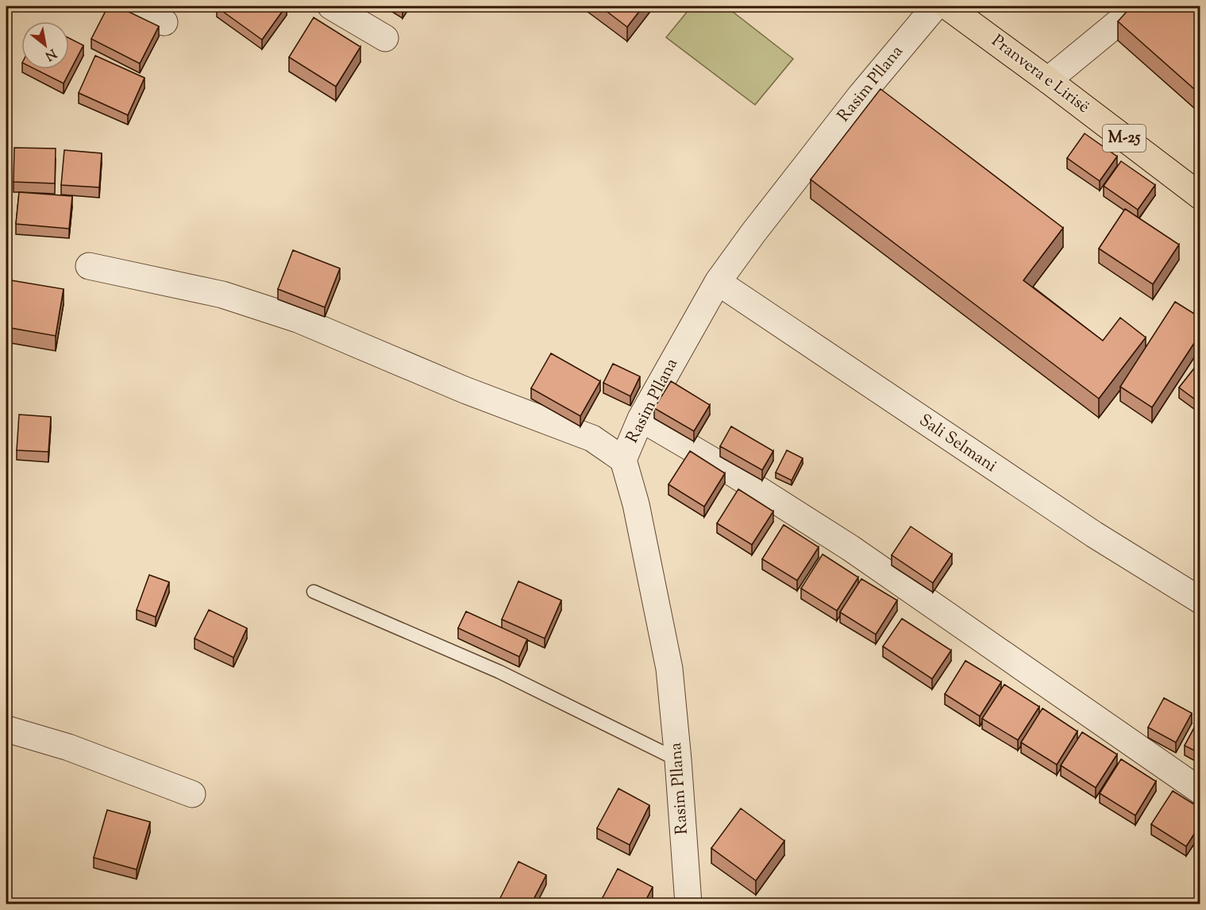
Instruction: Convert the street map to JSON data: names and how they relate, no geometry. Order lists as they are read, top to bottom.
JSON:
{
  "streets": {
    "main road": ["Pranvera e Lirisë", "M-25"],
    "street": ["Rasim Pllana", "Sali Selmani"]
  },
  "crossings": [
    ["Rasim Pllana", "Sali Selmani"]
  ],
  "north": "bottom right"
}
